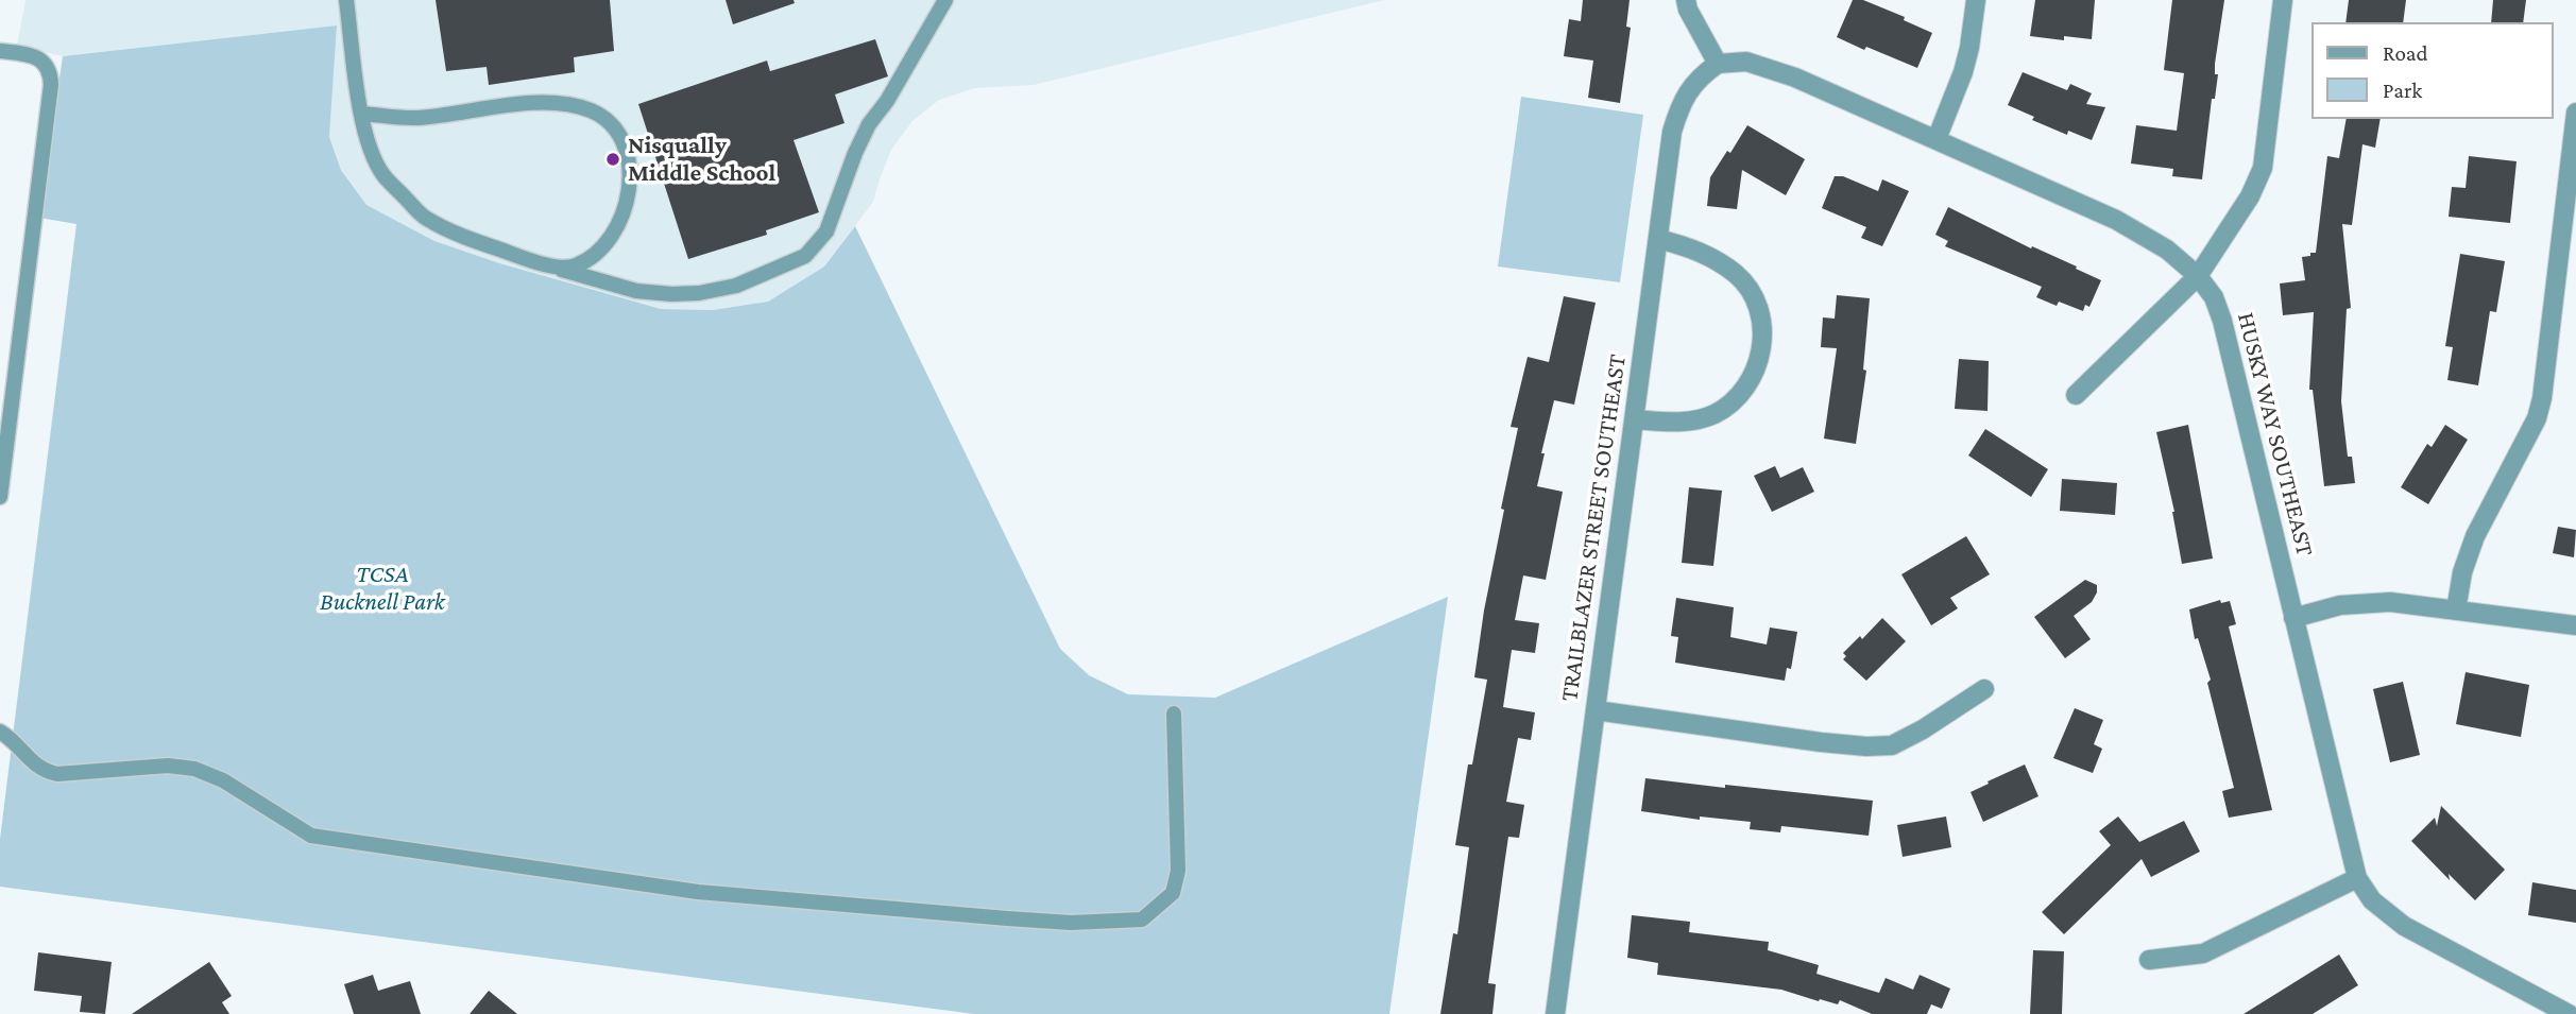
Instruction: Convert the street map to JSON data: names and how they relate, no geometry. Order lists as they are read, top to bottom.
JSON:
{
  "streets": {
    "street": ["HUSKY WAY SOUTHEAST", "TRAILBLAZER STREET SOUTHEAST"]
  },
  "crossings": [
    ["HUSKY WAY SOUTHEAST", "TRAILBLAZER STREET SOUTHEAST"]
  ],
  "parks": ["TCSA Bucknell Park"],
  "places": ["Nisqually Middle School"],
  "legend": ["Road", "Park"]
}
